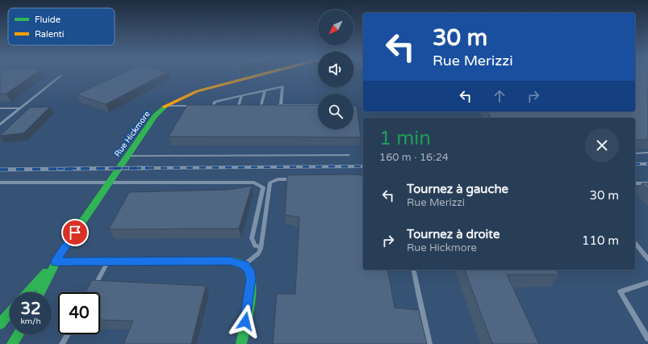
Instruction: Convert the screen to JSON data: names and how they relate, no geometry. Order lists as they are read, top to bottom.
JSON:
{
  "streets": {
    "street": ["Rue Hickmore"]
  },
  "legend": ["Fluide", "Ralenti"],
  "north": "bottom left",
  "page": {
    "turn": ["30 m", "Rue Merizzi"],
    "heading": ["1 min", "160 m · 16:24"],
    "list": [
      {
        "name": "Tournez à gauche",
        "note": "Rue Merizzi",
        "value": "30 m"
      },
      {
        "name": "Tournez à droite",
        "note": "Rue Hickmore",
        "value": "110 m"
      }
    ],
    "speed": "32 km/h",
    "limit": "40"
  }
}
